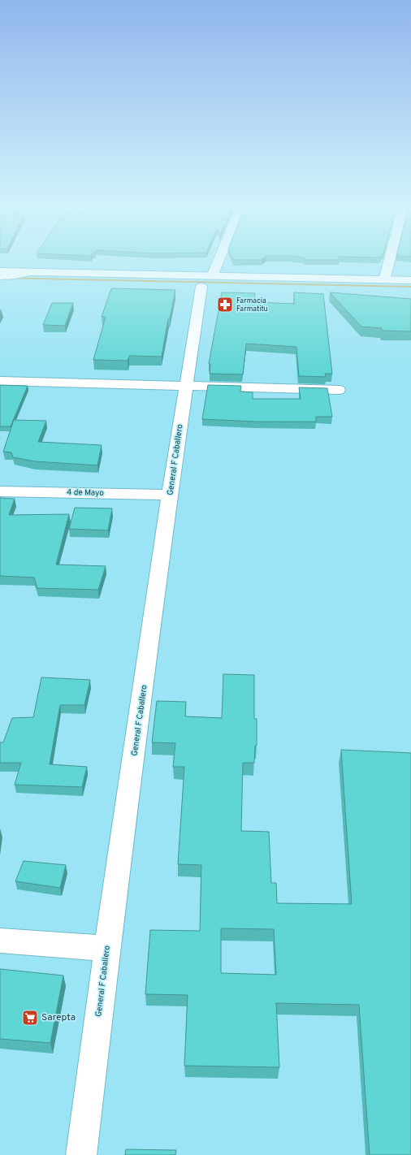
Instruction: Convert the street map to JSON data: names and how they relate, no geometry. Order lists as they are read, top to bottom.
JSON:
{
  "streets": {
    "main road": ["General F Caballero", "4 de Mayo"]
  },
  "crossings": [
    ["General F Caballero", "4 de Mayo"]
  ],
  "places": {
    "pharmacy": ["Farmacia Farmatitu"],
    "supermarket": ["Sarepta"]
  }
}
